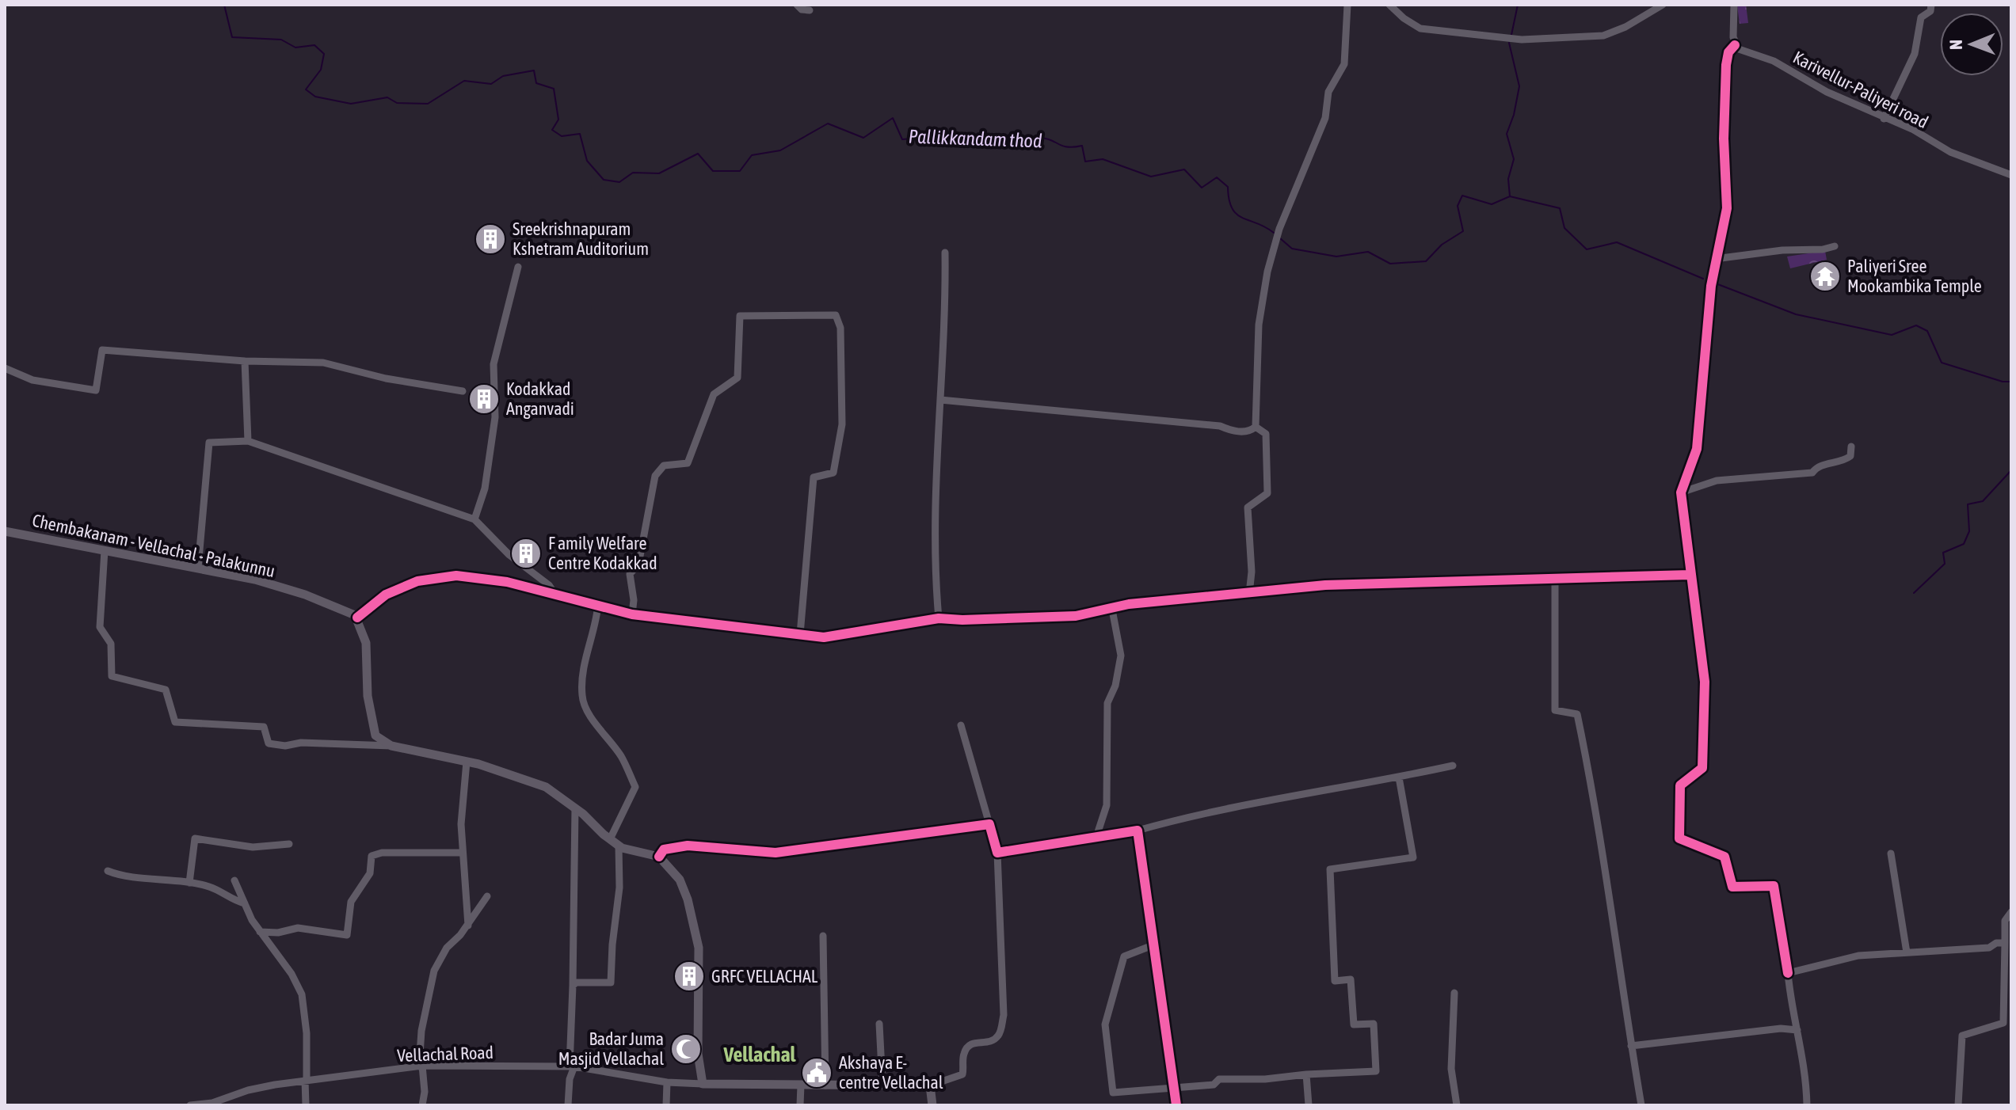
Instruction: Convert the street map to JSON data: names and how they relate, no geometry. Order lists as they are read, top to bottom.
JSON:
{
  "streets": {
    "main road": ["Chembakanam - Vellachal - Palakunnu"],
    "street": ["Karivellur-Paliyeri road", "Vellachal Road"]
  },
  "districts": ["Vellachal"],
  "water": ["Pallikkandam thod"],
  "places": {
    "building": [
      "Sreekrishnapuram Kshetram Auditorium",
      "Kodakkad Anganvadi",
      "F amily Welfare Centre Kodakkad",
      "GRFC VELLACHAL"
    ],
    "temple": ["Paliyeri Sree Mookambika Temple"],
    "mosque": ["Badar Juma Masjid Vellachal"],
    "public building": ["Akshaya E- centre Vellachal"]
  },
  "north": "left"
}
